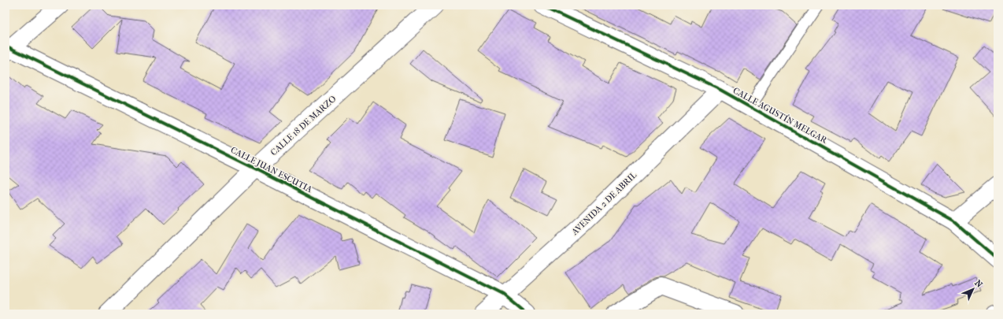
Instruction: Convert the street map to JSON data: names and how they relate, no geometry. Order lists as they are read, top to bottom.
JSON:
{
  "streets": {
    "street": [
      "CALLE AGUSTÍN MELGAR",
      "CALLE 18 DE MARZO",
      "CALLE JUAN ESCUTIA",
      "AVENIDA 2 DE ABRIL"
    ]
  },
  "crossings": [
    ["CALLE AGUSTÍN MELGAR", "AVENIDA 2 DE ABRIL"],
    ["CALLE 18 DE MARZO", "CALLE JUAN ESCUTIA"],
    ["CALLE JUAN ESCUTIA", "AVENIDA 2 DE ABRIL"]
  ],
  "north": "top right"
}
